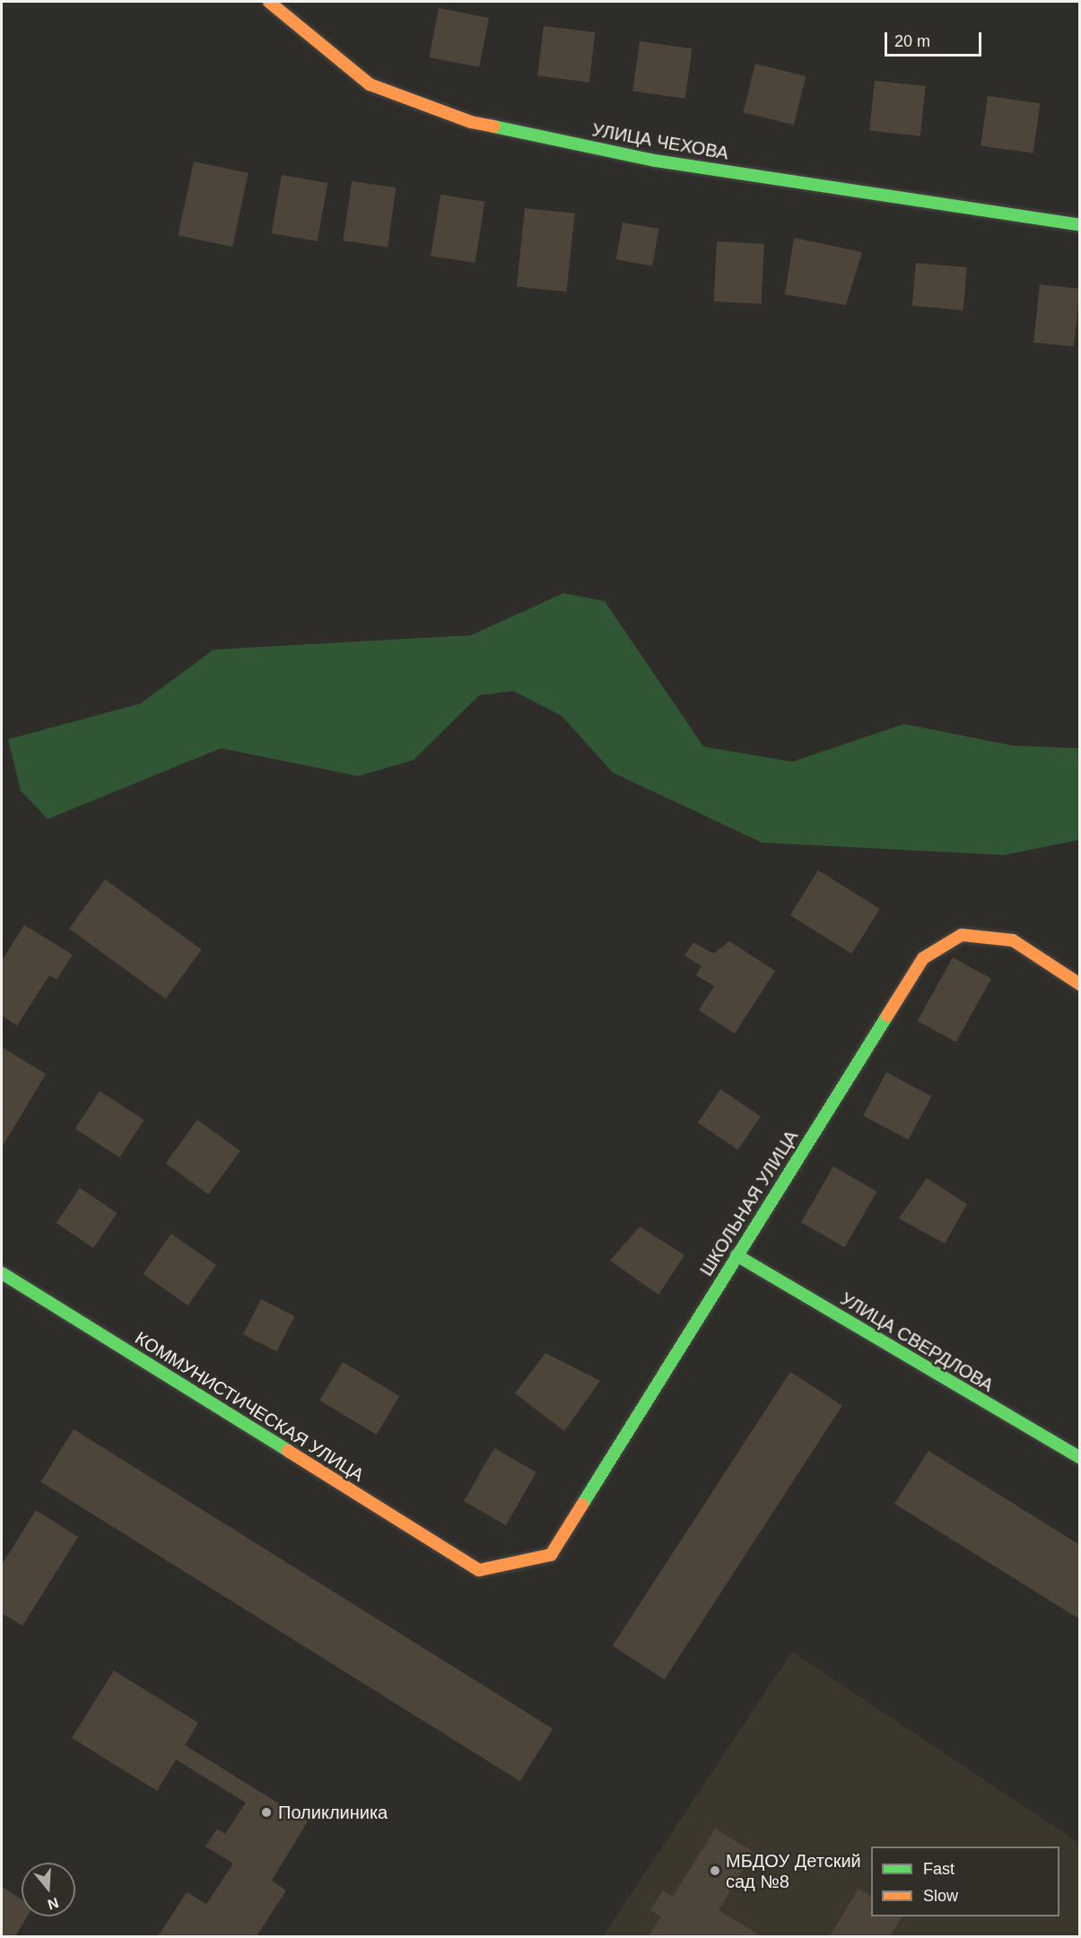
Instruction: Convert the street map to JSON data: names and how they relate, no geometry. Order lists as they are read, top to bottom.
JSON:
{
  "streets": {
    "street": [
      "УЛИЦА ЧЕХОВА",
      "ШКОЛЬНАЯ УЛИЦА",
      "УЛИЦА СВЕРДЛОВА",
      "КОММУНИСТИЧЕСКАЯ УЛИЦА"
    ]
  },
  "crossings": [
    ["ШКОЛЬНАЯ УЛИЦА", "УЛИЦА СВЕРДЛОВА"],
    ["ШКОЛЬНАЯ УЛИЦА", "КОММУНИСТИЧЕСКАЯ УЛИЦА"]
  ],
  "places": ["Поликлиника", "МБДОУ Детский сад №8"],
  "legend": ["Fast", "Slow"],
  "scale_bar": "20 m",
  "north": "bottom"
}
